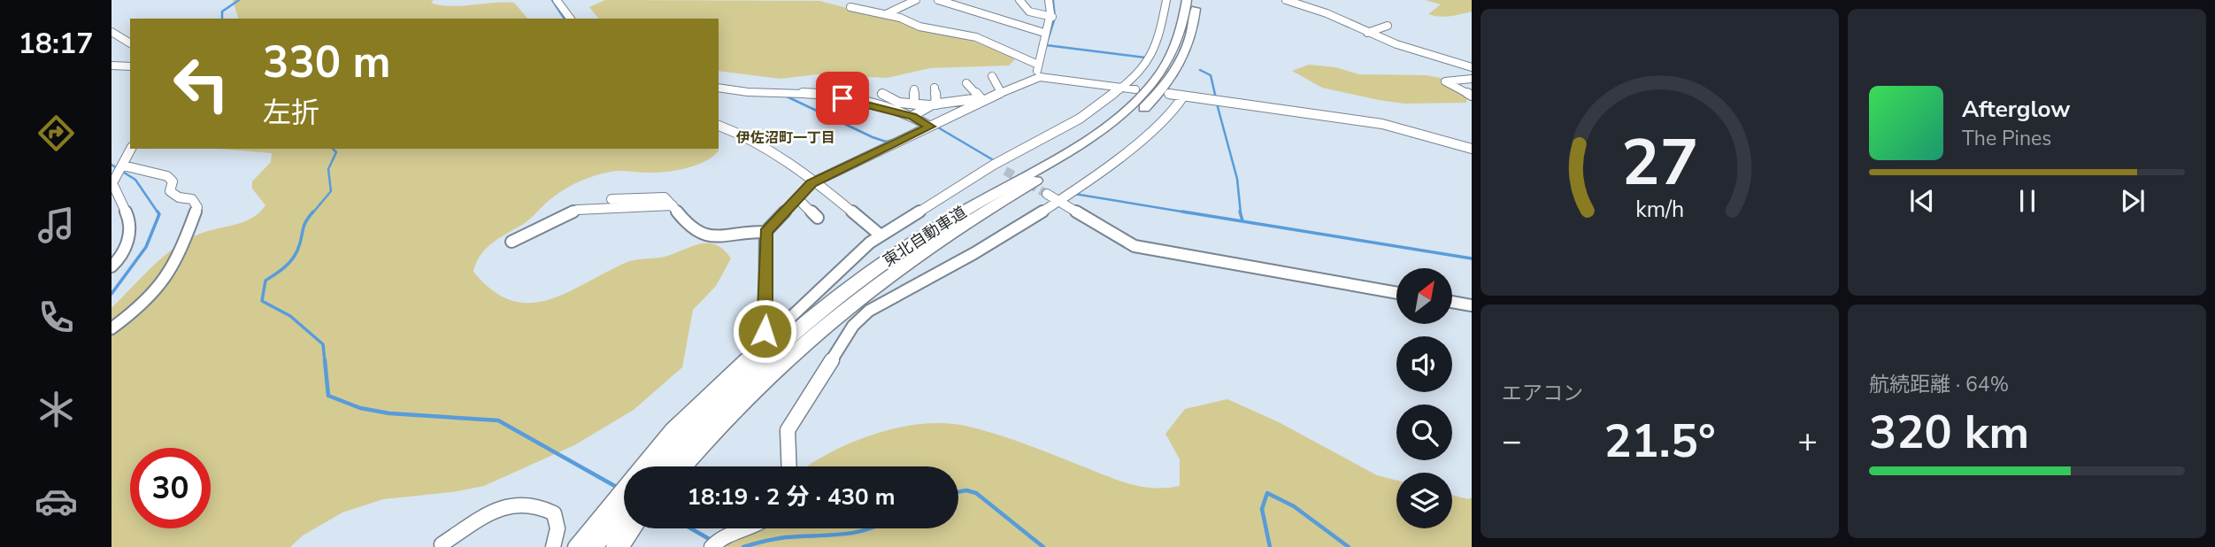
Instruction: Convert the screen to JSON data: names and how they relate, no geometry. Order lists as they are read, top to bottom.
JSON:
{
  "streets": {
    "highway": ["東北自動車道"]
  },
  "districts": ["伊佐沼町一丁目"],
  "north": "top right",
  "page": {
    "tabs": "18:17",
    "turn": ["330 m", "左折"],
    "song": ["Afterglow", "The Pines"],
    "tile": [
      "エアコン",
      ["航続距離 · 64%", "320 km"]
    ],
    "heat": ["−", "21.5°", "+"],
    "limit": "30",
    "trip": "18:19 · 2 分 · 430 m",
    "gauge": ["27", "km/h"]
  }
}
